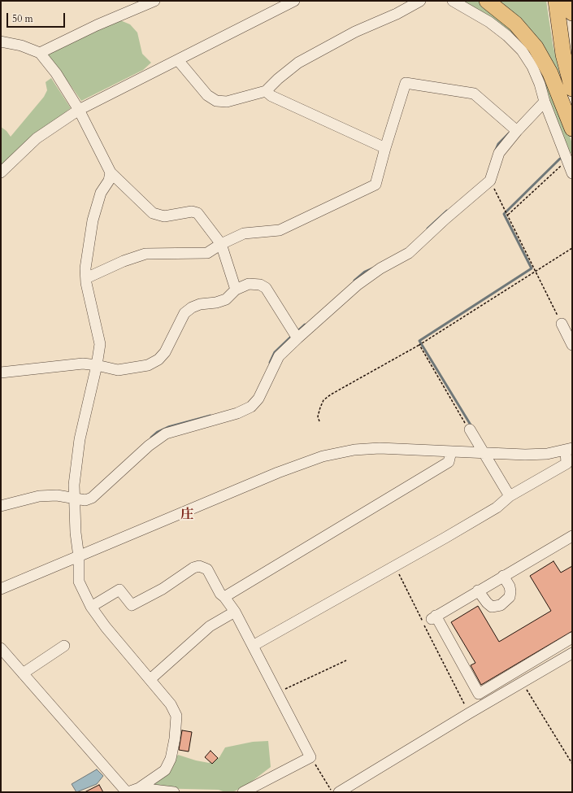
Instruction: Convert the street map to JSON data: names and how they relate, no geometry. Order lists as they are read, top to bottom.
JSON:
{
  "districts": ["庄"],
  "scale_bar": "50 m"
}
